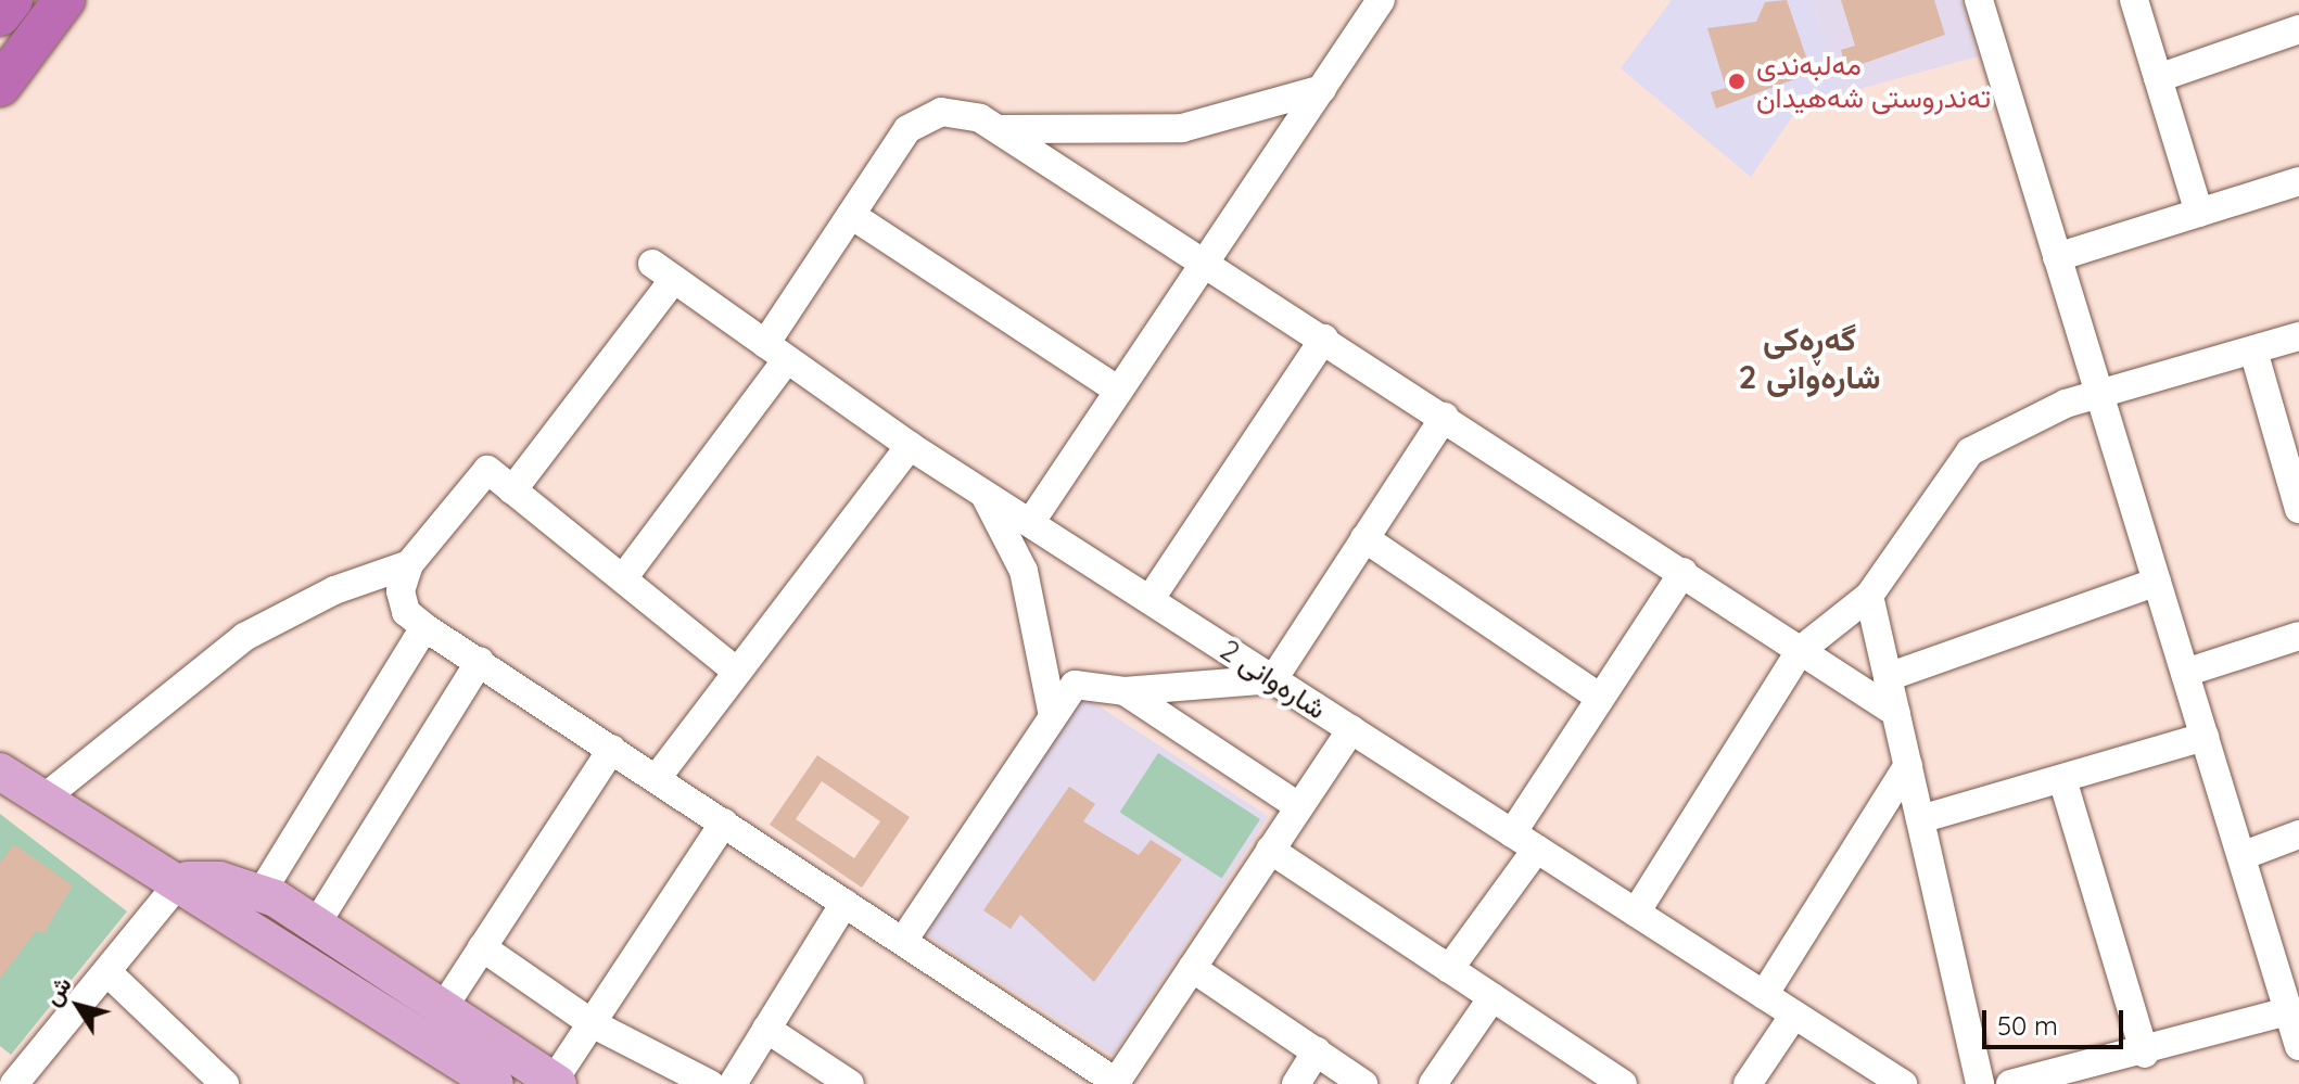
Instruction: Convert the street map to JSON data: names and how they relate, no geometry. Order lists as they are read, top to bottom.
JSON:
{
  "streets": {
    "street": ["شارەوانی 2"]
  },
  "districts": ["گەڕەکی شارەوانی 2"],
  "places": ["مەلبەندی تەندروستی شەهیدان"],
  "scale_bar": "50 m",
  "north": "top left"
}
